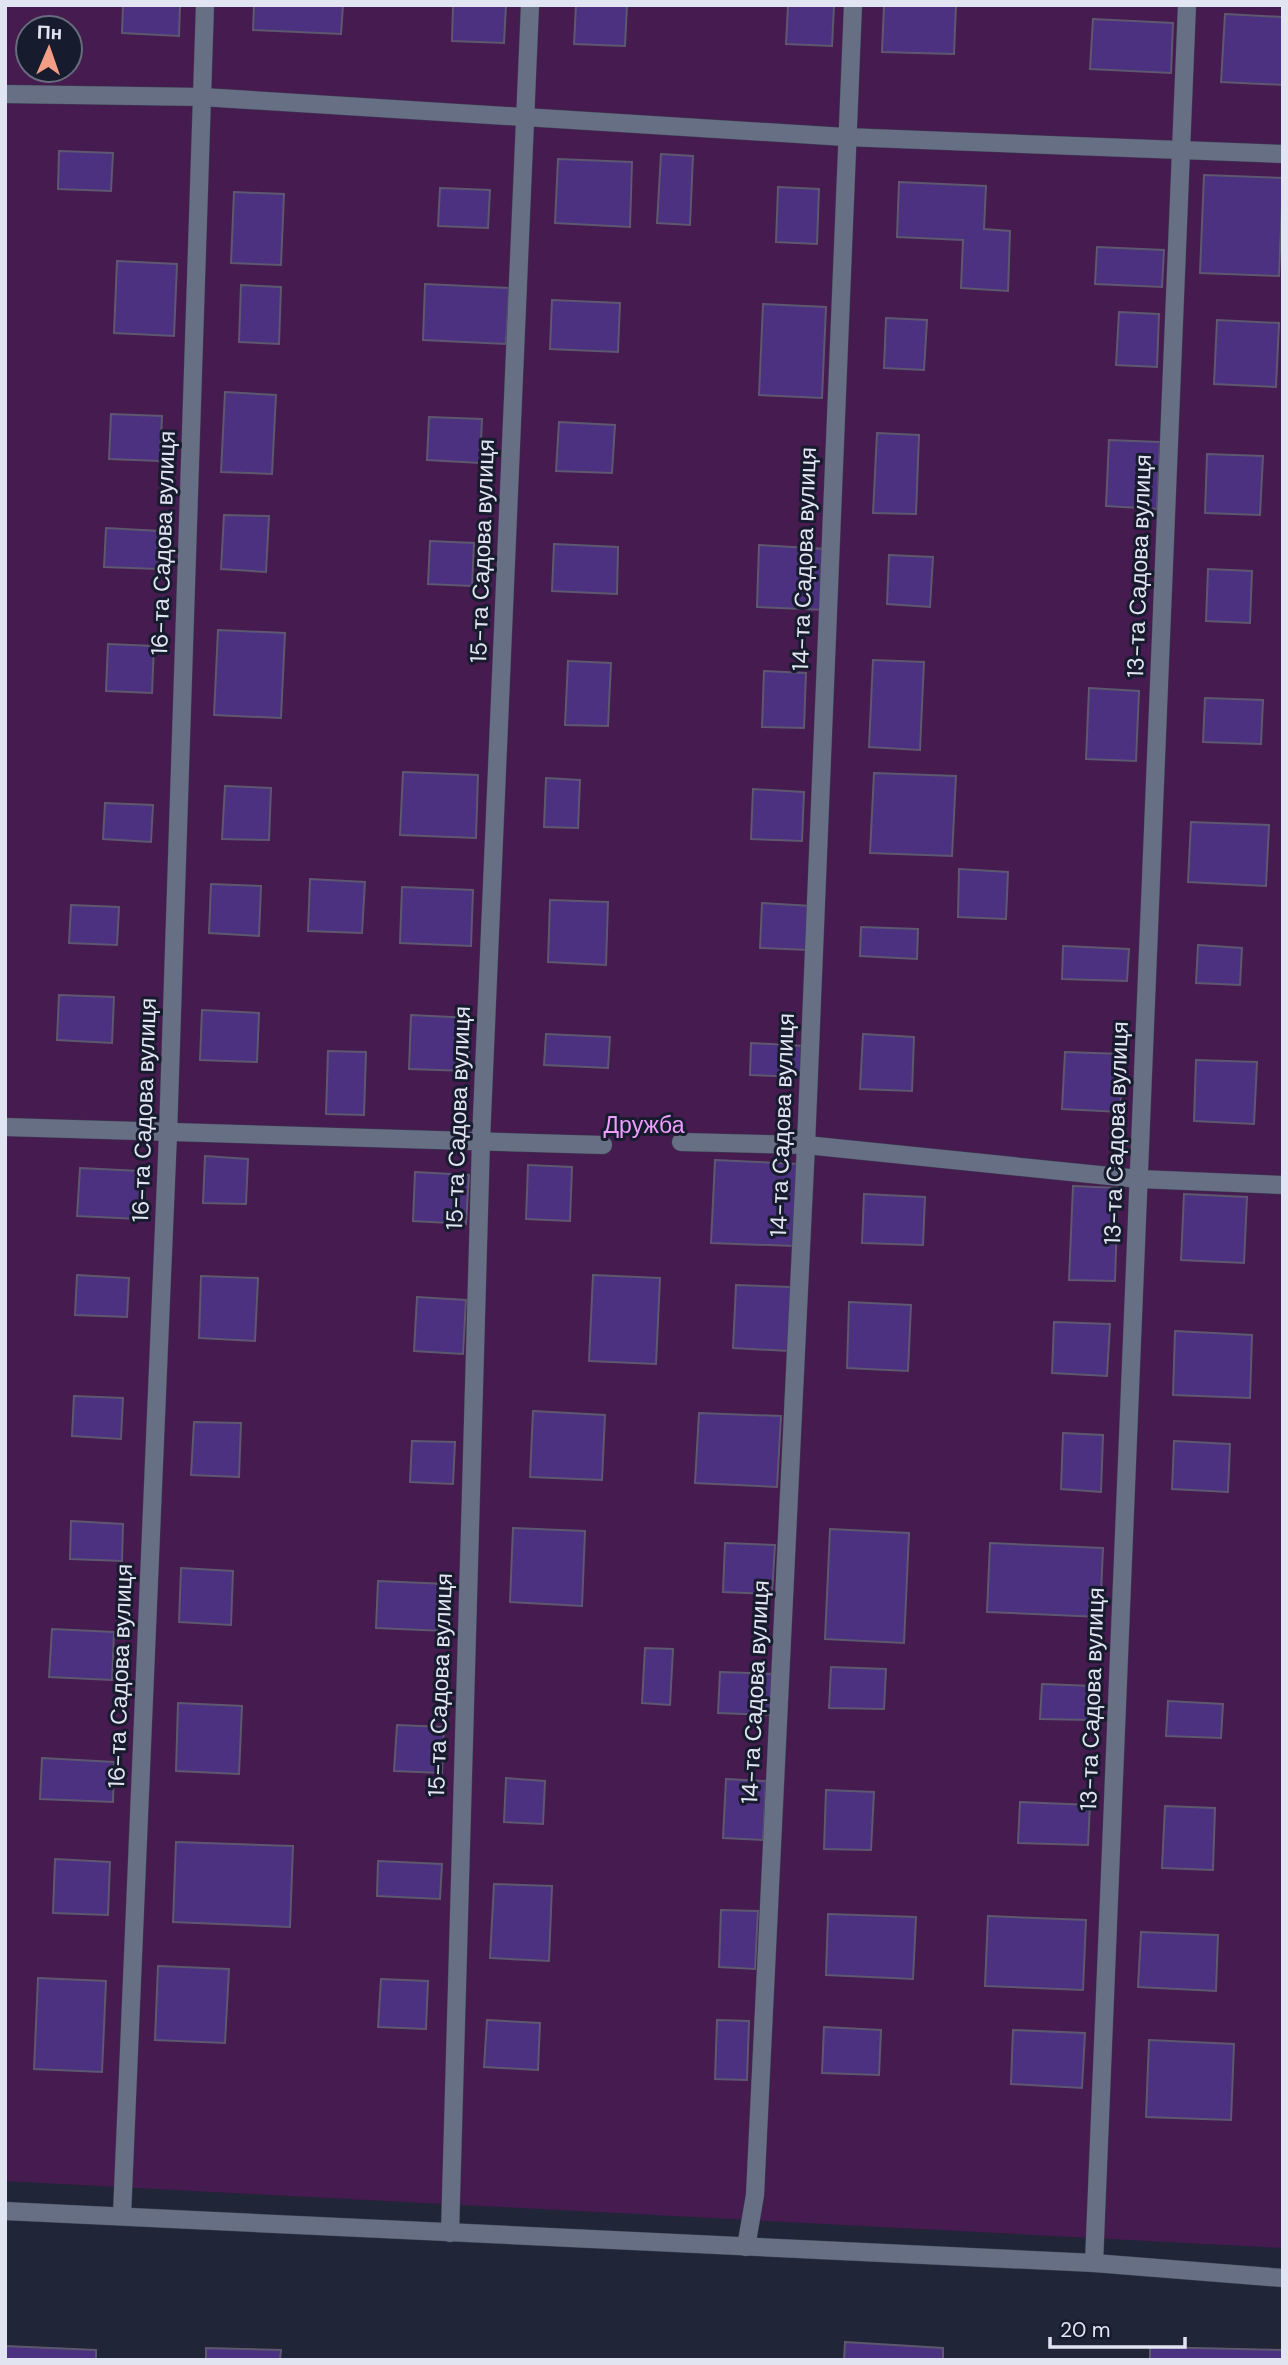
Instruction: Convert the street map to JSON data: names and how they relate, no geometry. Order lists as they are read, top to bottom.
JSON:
{
  "streets": {
    "street": [
      "16-та Садова вулиця",
      "15-та Садова вулиця",
      "14-та Садова вулиця",
      "13-та Садова вулиця"
    ]
  },
  "parks": ["Дружба"],
  "scale_bar": "20 m",
  "north": "top"
}
